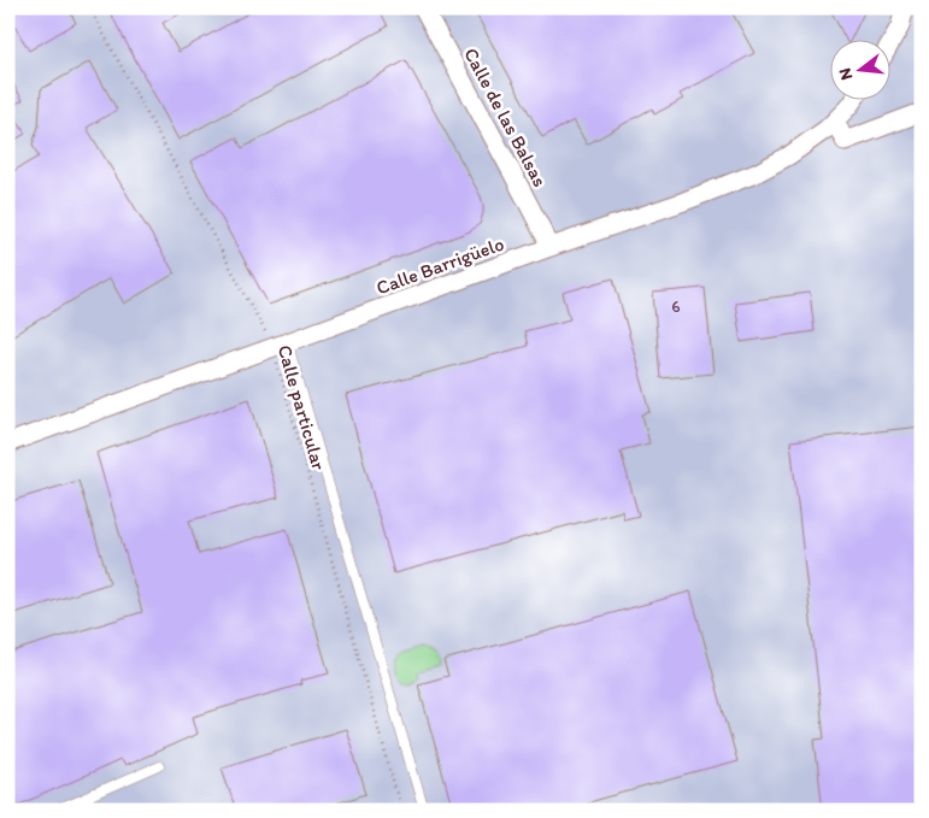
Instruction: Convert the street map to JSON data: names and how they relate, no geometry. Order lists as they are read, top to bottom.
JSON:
{
  "streets": {
    "street": ["Calle de las Balsas", "Calle Barrigüelo"],
    "path": ["Calle particular"]
  },
  "crossings": [
    ["Calle de las Balsas", "Calle Barrigüelo"],
    ["Calle Barrigüelo", "Calle particular"]
  ],
  "house_numbers": ["6"],
  "north": "left"
}
